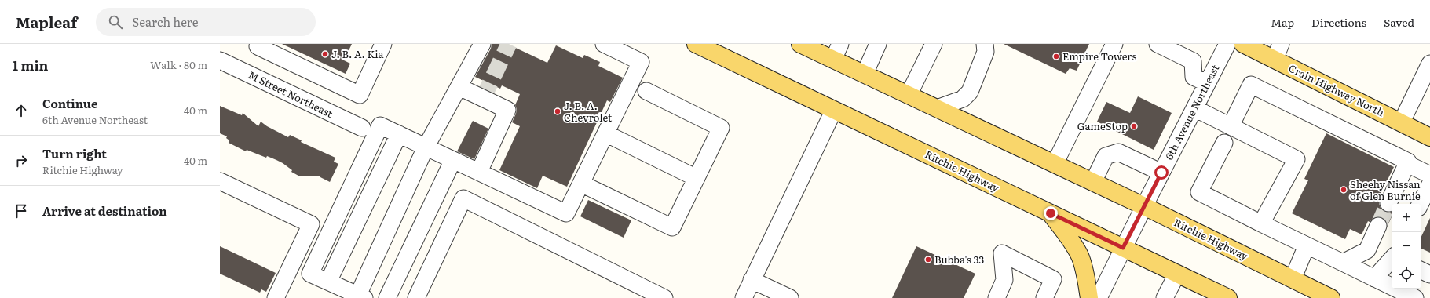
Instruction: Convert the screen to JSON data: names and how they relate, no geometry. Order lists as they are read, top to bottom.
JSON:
{
  "streets": {
    "main road": ["Crain Highway North", "Ritchie Highway"],
    "street": ["M Street Northeast", "6th Avenue Northeast"]
  },
  "crossings": [
    ["6th Avenue Northeast", "Ritchie Highway"]
  ],
  "places": [
    "J. B. A. Kia",
    "Empire Towers",
    "J. B. A. Chevrolet",
    "GameStop",
    "Sheehy Nissan of Glen Burnie",
    "Bubba's 33"
  ],
  "page": {
    "header": "Mapleaf",
    "search": "Search here",
    "nav": ["Map", "Directions", "Saved"],
    "heading": ["1 min", "Walk · 80 m"],
    "list": [
      ["Continue", "6th Avenue Northeast", "40 m"],
      ["Turn right", "Ritchie Highway", "40 m"],
      "Arrive at destination"
    ],
    "map_buttons": ["+", "−"]
  }
}
